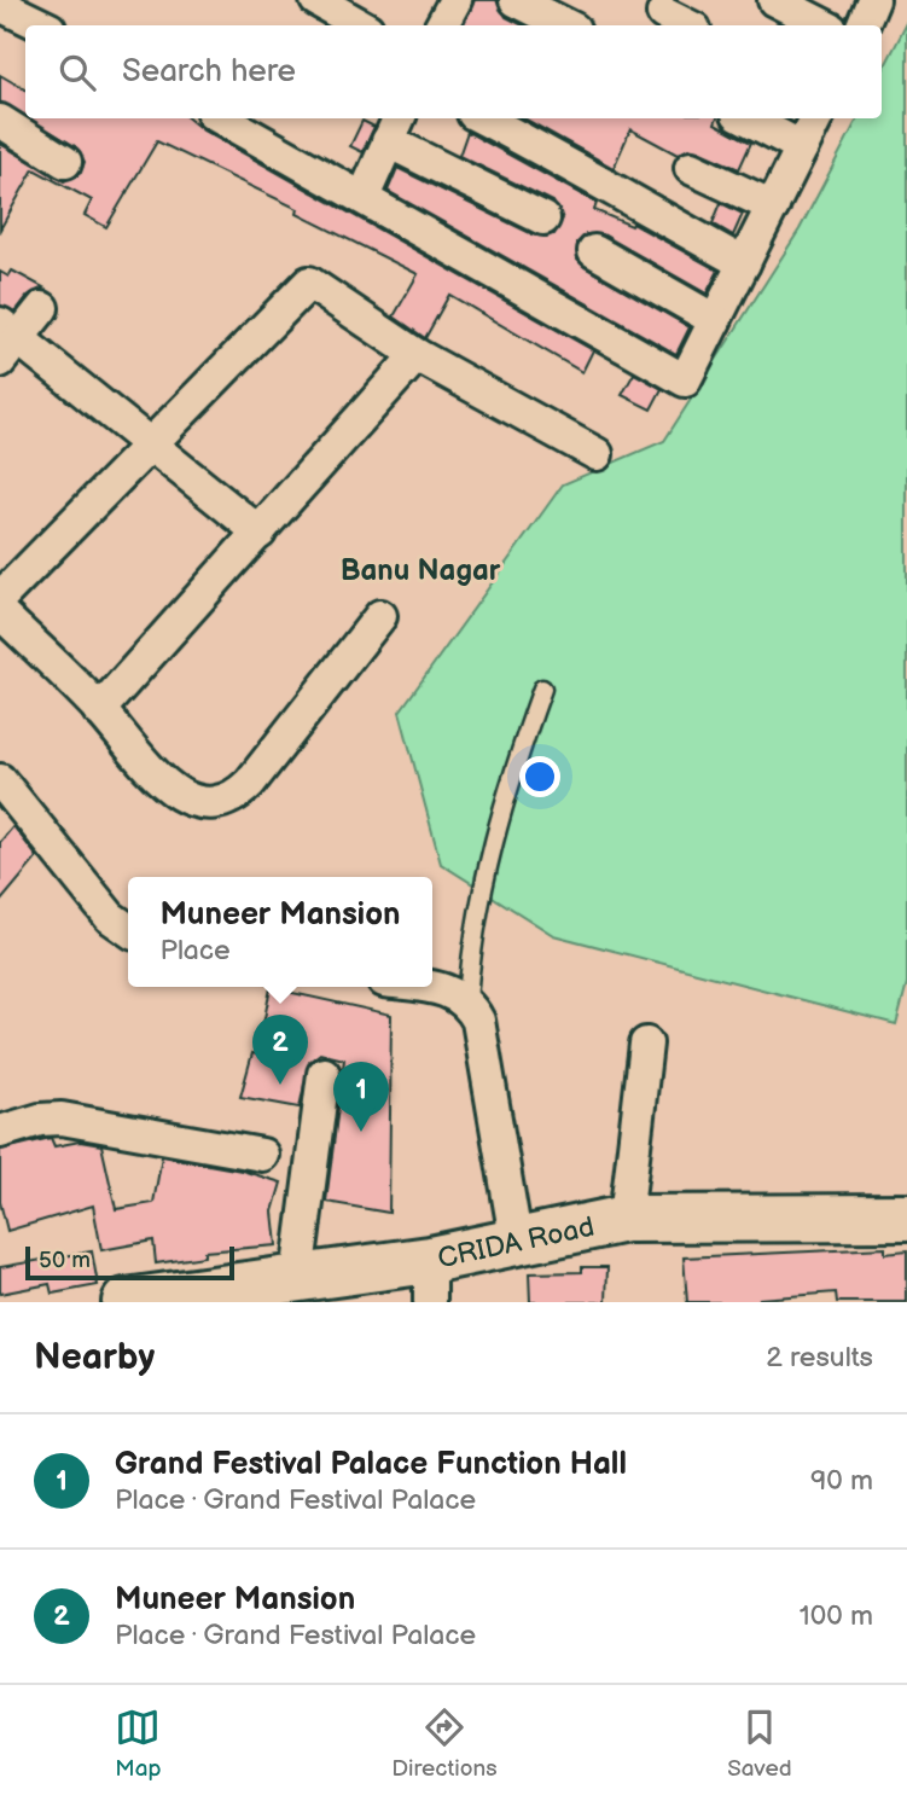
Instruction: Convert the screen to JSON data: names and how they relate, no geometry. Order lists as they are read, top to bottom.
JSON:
{
  "streets": {
    "main road": ["CRIDA Road"]
  },
  "districts": ["Banu Nagar"],
  "scale_bar": "50 m",
  "page": {
    "search": "Search here",
    "popup": ["Muneer Mansion", "Place"],
    "pins": ["2", "1"],
    "scale": "50 m",
    "heading": ["Nearby", "2 results"],
    "list": [
      {
        "mark": "1",
        "name": "Grand Festival Palace Function Hall",
        "note": "Place · Grand Festival Palace",
        "value": "90 m"
      },
      {
        "mark": "2",
        "name": "Muneer Mansion",
        "note": "Place · Grand Festival Palace",
        "value": "100 m"
      }
    ],
    "nav": ["Map", "Directions", "Saved"]
  }
}
